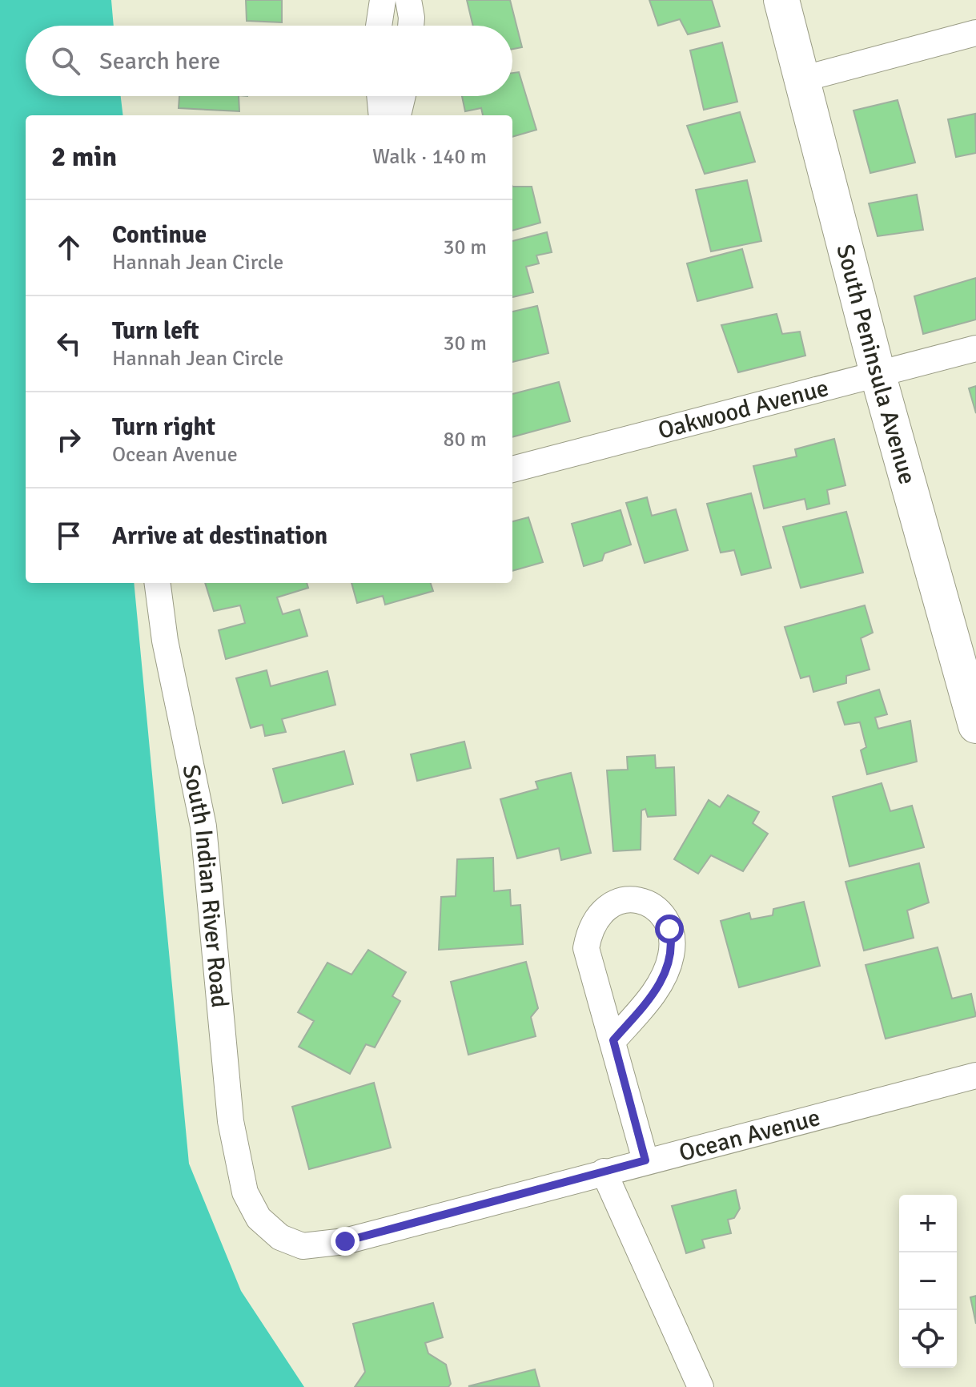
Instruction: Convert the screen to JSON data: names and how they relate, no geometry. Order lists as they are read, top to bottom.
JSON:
{
  "streets": {
    "main road": ["South Peninsula Avenue"],
    "street": ["Oakwood Avenue", "South Indian River Road", "Ocean Avenue"]
  },
  "crossings": [
    ["South Peninsula Avenue", "Oakwood Avenue"],
    ["South Indian River Road", "Ocean Avenue"]
  ],
  "page": {
    "search": "Search here",
    "heading": ["2 min", "Walk · 140 m"],
    "list": [
      ["Continue", "Hannah Jean Circle", "30 m"],
      ["Turn left", "Hannah Jean Circle", "30 m"],
      ["Turn right", "Ocean Avenue", "80 m"],
      "Arrive at destination"
    ],
    "map_buttons": ["+", "−"]
  }
}
